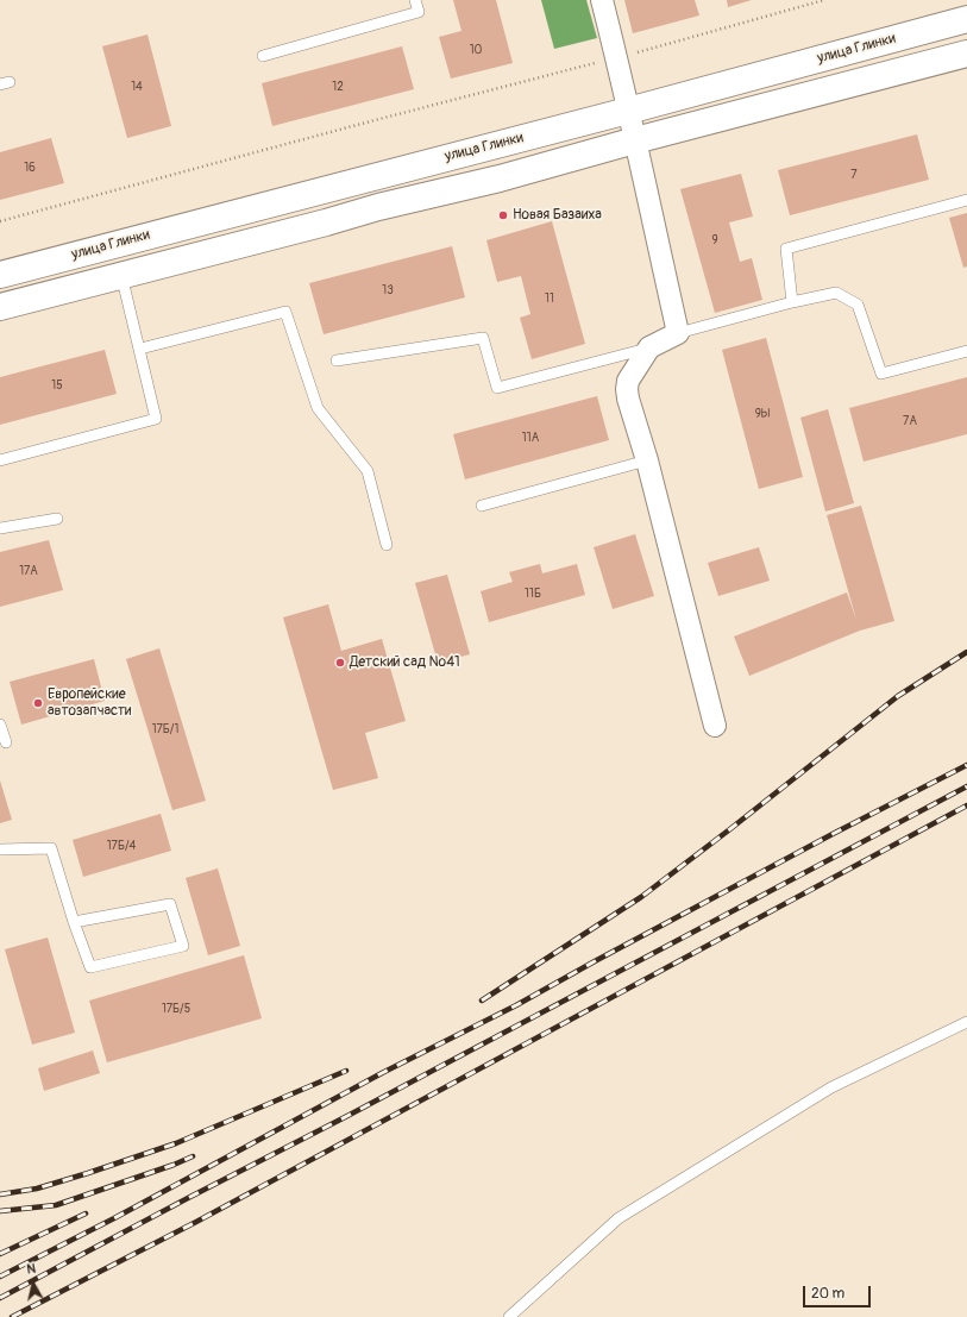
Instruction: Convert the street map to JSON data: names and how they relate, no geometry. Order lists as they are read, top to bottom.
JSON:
{
  "streets": {
    "highway": ["улица Глинки"]
  },
  "places": ["Новая Базаиха", "Детский сад №41", "Европейские автозапчасти"],
  "house_numbers": [
    "10",
    "14",
    "12",
    "16",
    "7",
    "9",
    "13",
    "11",
    "15",
    "9Ы",
    "7А",
    "11А",
    "17А",
    "11Б",
    "17Б/1",
    "17Б/4",
    "17Б/5"
  ],
  "scale_bar": "20 m",
  "north": "top"
}
